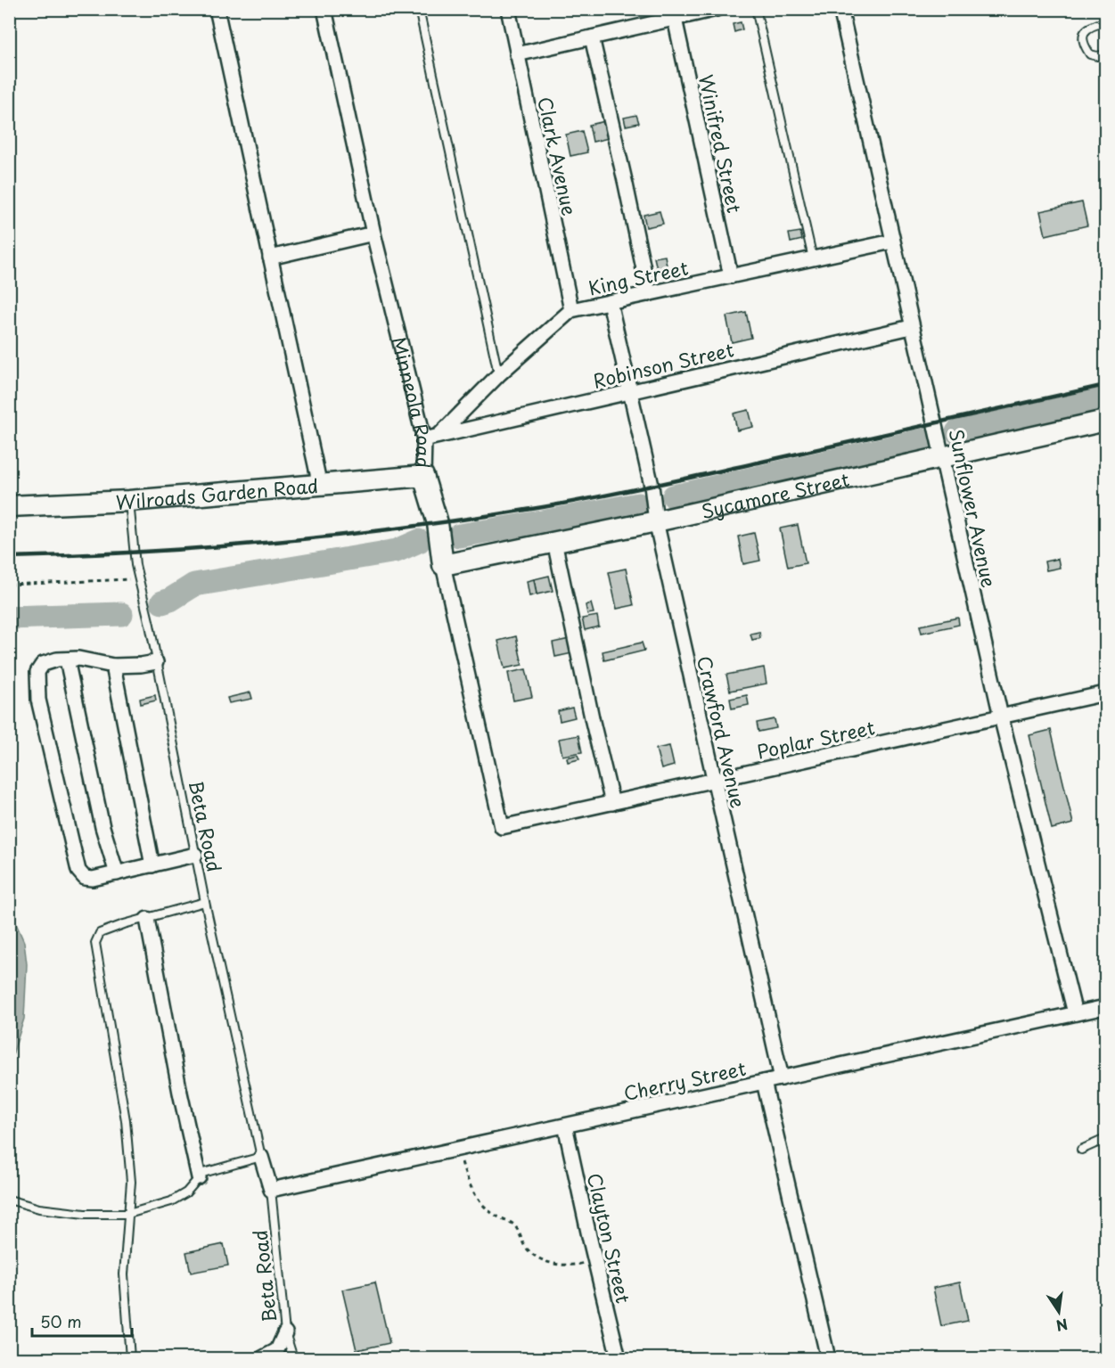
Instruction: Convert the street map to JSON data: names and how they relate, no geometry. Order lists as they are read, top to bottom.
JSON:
{
  "streets": {
    "street": [
      "Winifred Street",
      "Clark Avenue",
      "King Street",
      "Robinson Street",
      "Minneola Road",
      "Wilroads Garden Road",
      "Sycamore Street",
      "Sunflower Avenue",
      "Crawford Avenue",
      "Poplar Street",
      "Cherry Street",
      "Clayton Street"
    ],
    "lane": ["Beta Road"]
  },
  "crossings": [
    ["Winifred Street", "King Street"],
    ["Clark Avenue", "King Street"],
    ["King Street", "Robinson Street"],
    ["King Street", "Sunflower Avenue"],
    ["King Street", "Crawford Avenue"],
    ["Robinson Street", "Minneola Road"],
    ["Robinson Street", "Sunflower Avenue"],
    ["Robinson Street", "Crawford Avenue"],
    ["Minneola Road", "Wilroads Garden Road"],
    ["Minneola Road", "Sycamore Street"],
    ["Minneola Road", "Poplar Street"],
    ["Wilroads Garden Road", "Beta Road"],
    ["Sycamore Street", "Sunflower Avenue"],
    ["Sycamore Street", "Crawford Avenue"],
    ["Sunflower Avenue", "Poplar Street"],
    ["Sunflower Avenue", "Cherry Street"],
    ["Crawford Avenue", "Poplar Street"],
    ["Crawford Avenue", "Cherry Street"],
    ["Beta Road", "Cherry Street"],
    ["Cherry Street", "Clayton Street"]
  ],
  "scale_bar": "50 m",
  "north": "bottom"
}
